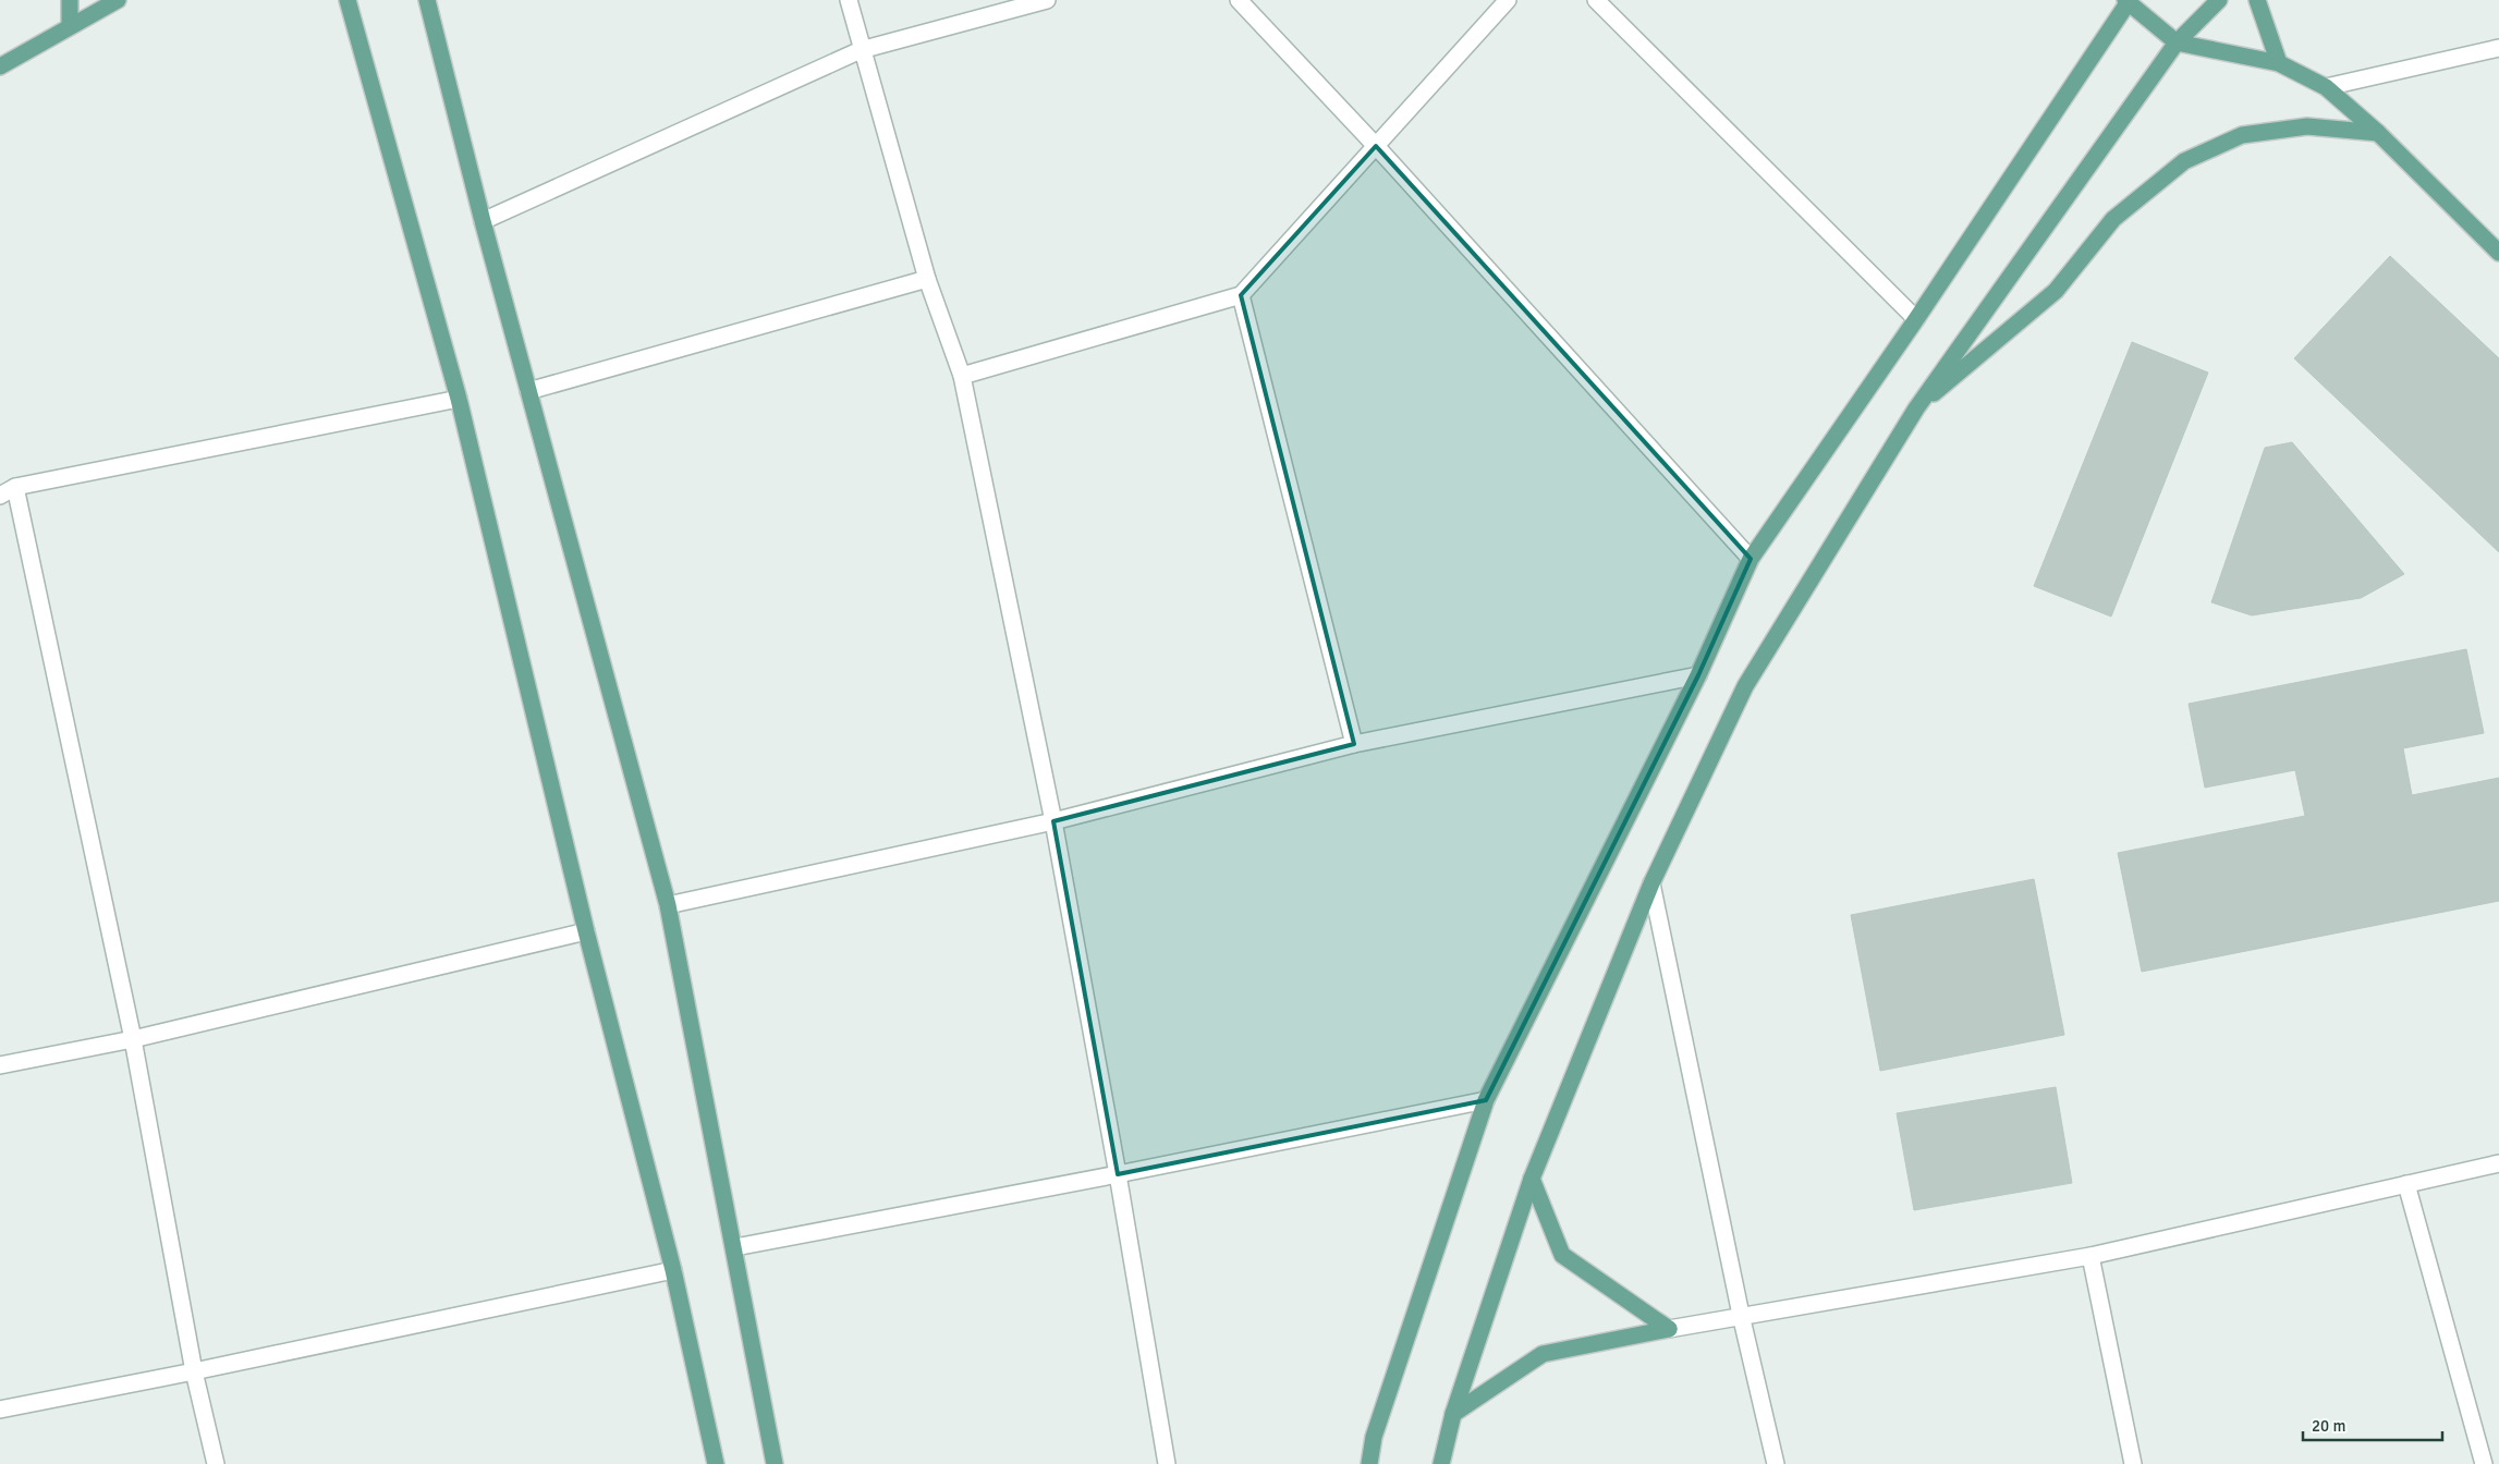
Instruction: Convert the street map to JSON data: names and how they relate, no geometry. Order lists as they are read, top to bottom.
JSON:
{
  "scale_bar": "20 m"
}
